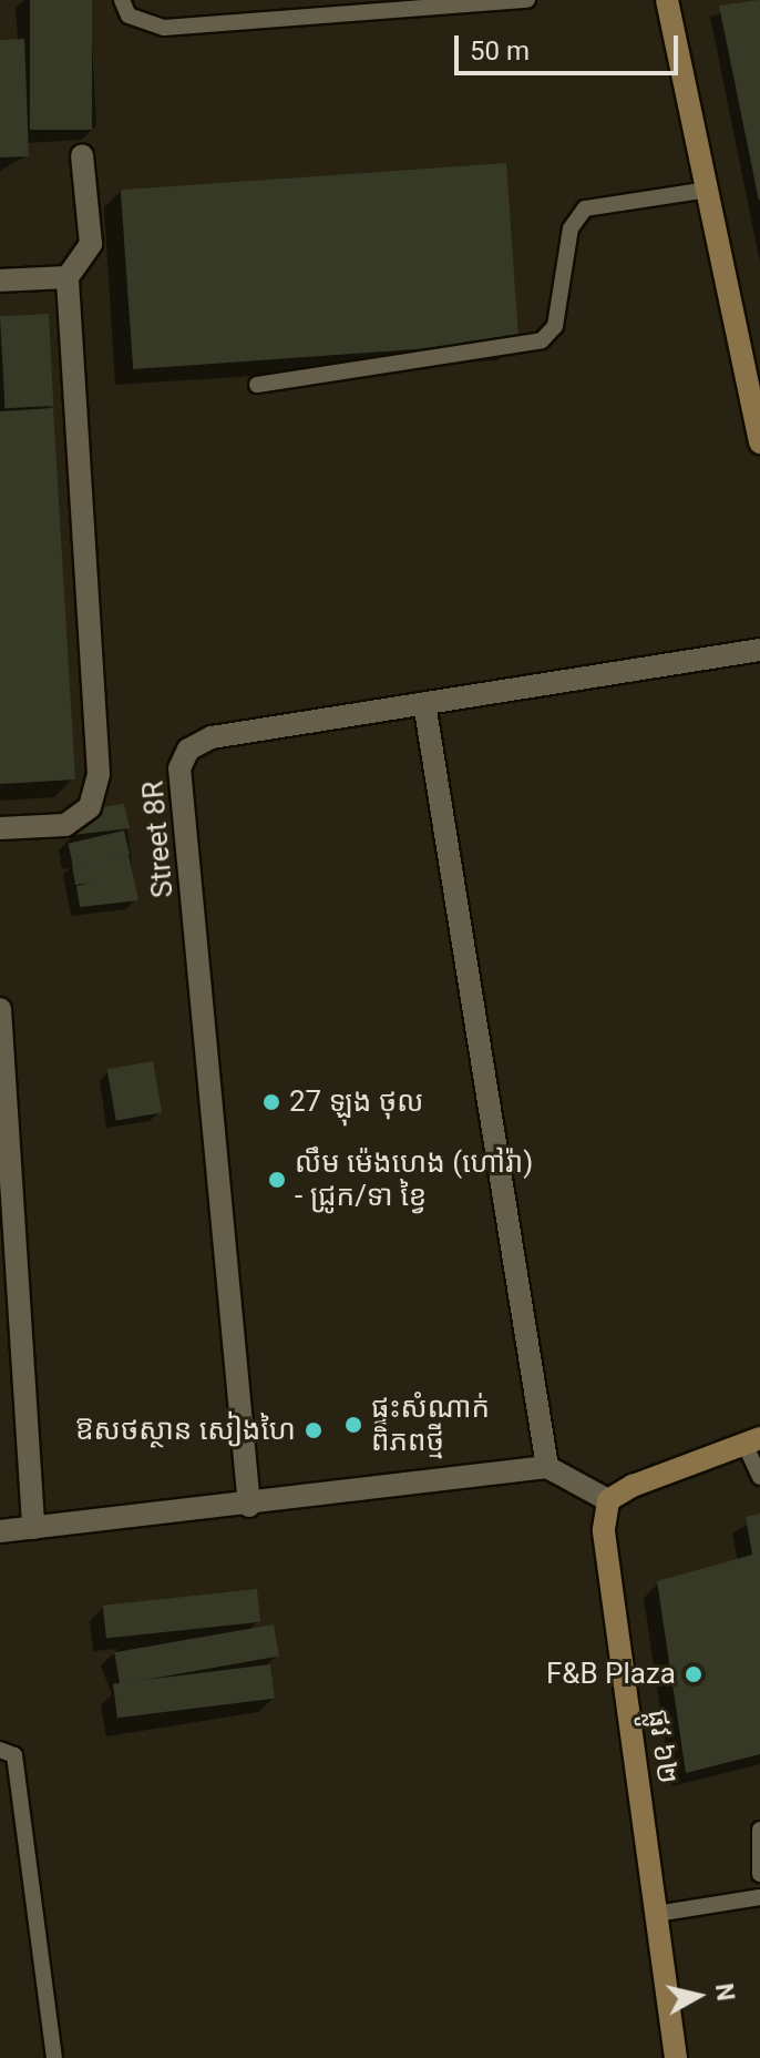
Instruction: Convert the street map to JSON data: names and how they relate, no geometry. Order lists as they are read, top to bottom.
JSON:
{
  "streets": {
    "street": ["Street 8R", "ផ្លូវ ៦២"]
  },
  "places": [
    "27 ឡុង ថុល",
    "លឹម ម៉េងហេង (ហៅរ៉ា) - ជ្រូក/ទា ខ្វៃ",
    "ផ្ទះសំណាក់ ពិភពថ្មី",
    "ឱសថស្ថាន សៀងហៃ",
    "F&B Plaza"
  ],
  "scale_bar": "50 m",
  "north": "right"
}
